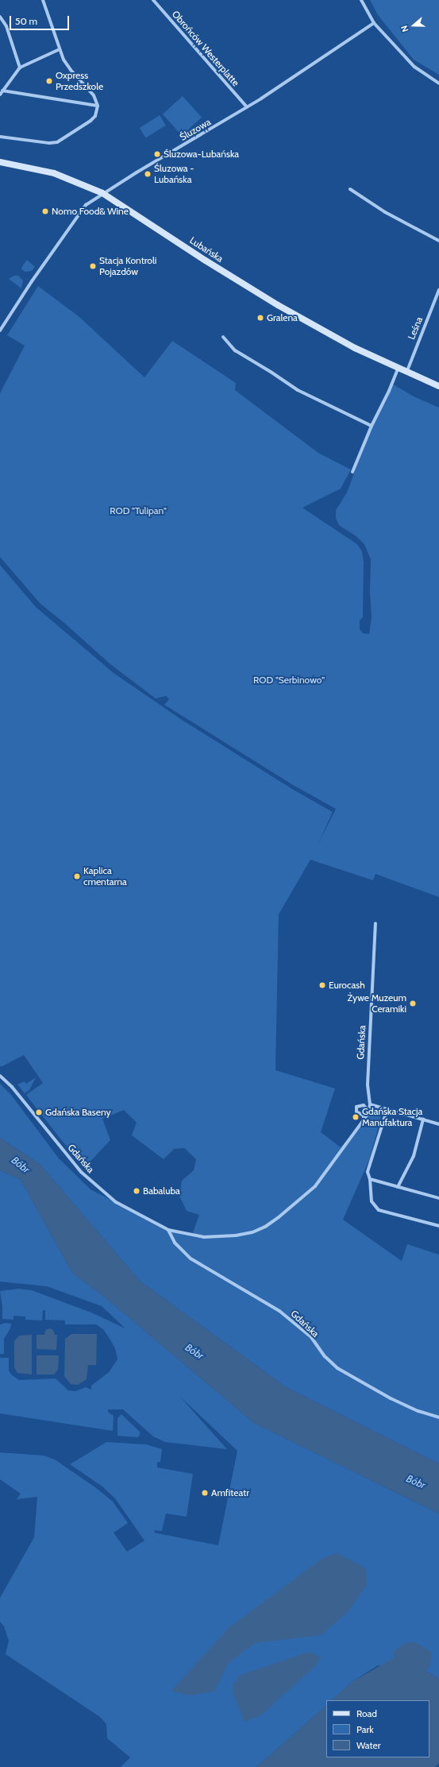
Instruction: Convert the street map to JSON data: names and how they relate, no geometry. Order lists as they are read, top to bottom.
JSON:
{
  "streets": {
    "street": [
      "Obrońców Westerplatte",
      "Śluzowa",
      "Lubańska",
      "Leśna",
      "Gdańska"
    ]
  },
  "crossings": [
    ["Obrońców Westerplatte", "Śluzowa"],
    ["Śluzowa", "Lubańska"],
    ["Lubańska", "Leśna"]
  ],
  "water": ["Bóbr"],
  "parks": ["ROD \"Tulipan\"", "ROD \"Serbinowo\""],
  "places": [
    "Oxpress Przedszkole",
    "Śluzowa-Lubańska",
    "Śluzowa - Lubańska",
    "Nomo Food& Wine",
    "Stacja Kontroli Pojazdów",
    "Gralena",
    "Kaplica cmentarna",
    "Eurocash",
    "Żywe Muzeum Ceramiki",
    "Gdańska Baseny",
    "Gdańska Stacja Manufaktura",
    "Babaluba",
    "Amfiteatr"
  ],
  "legend": ["Road", "Park", "Water"],
  "scale_bar": "50 m",
  "north": "left"
}
